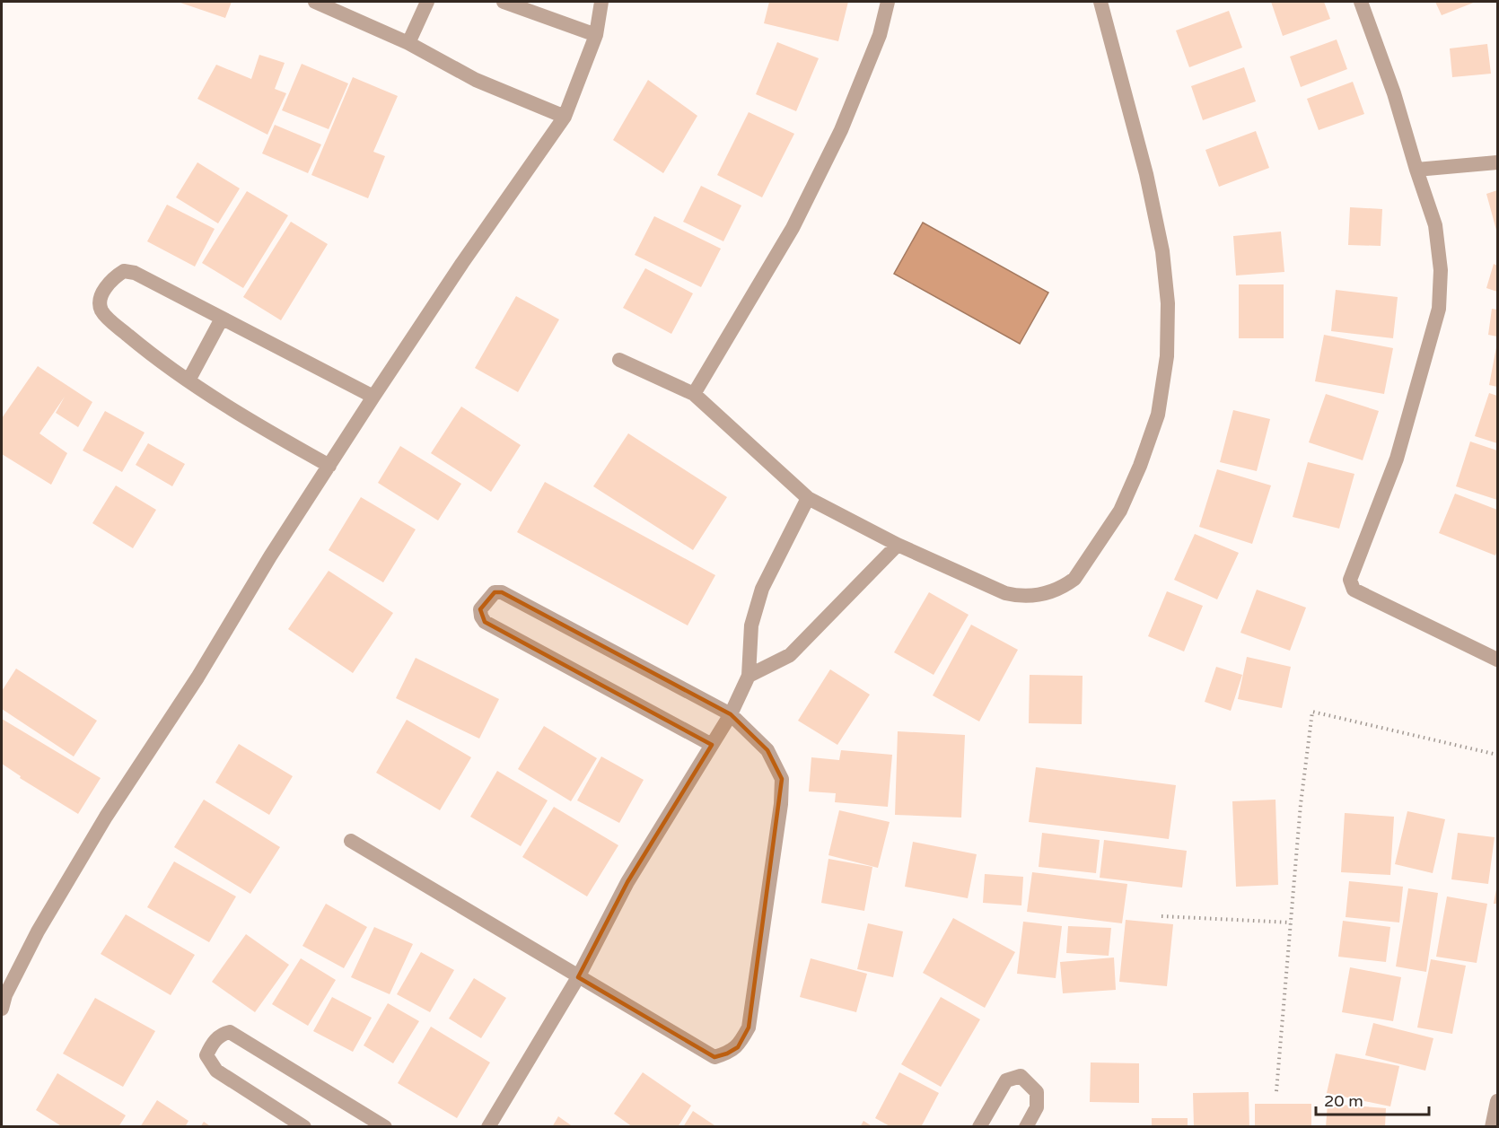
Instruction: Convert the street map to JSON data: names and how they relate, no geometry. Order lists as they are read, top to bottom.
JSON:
{
  "scale_bar": "20 m"
}
